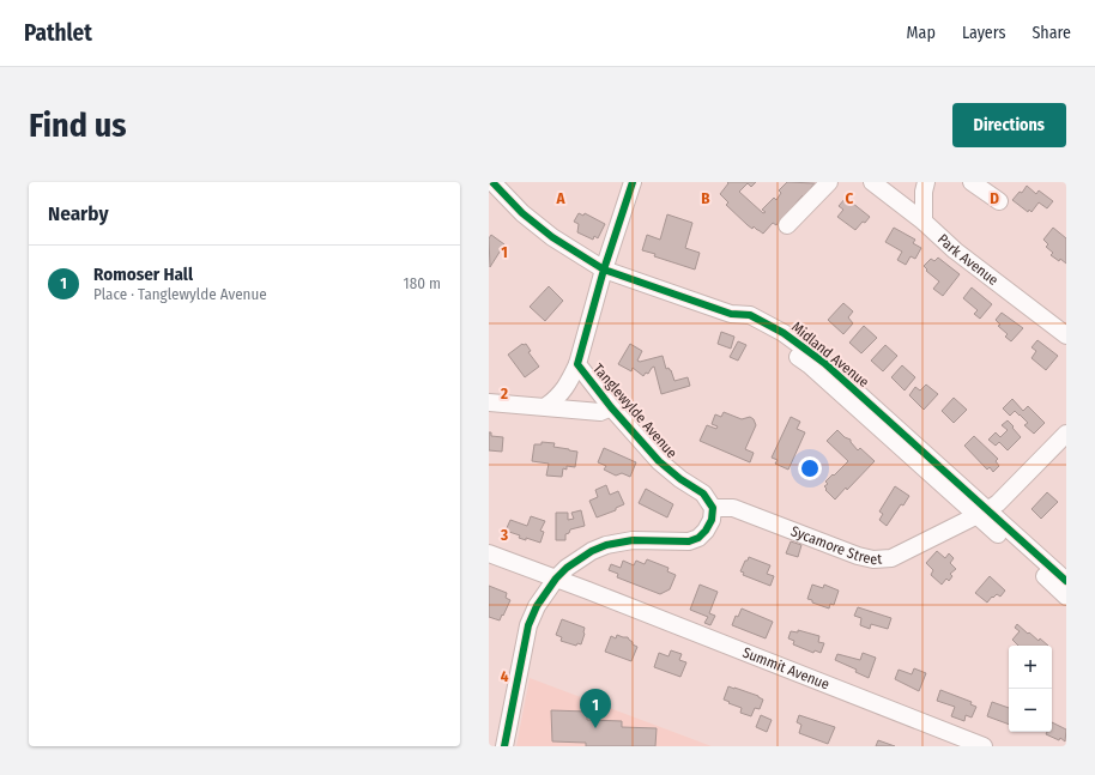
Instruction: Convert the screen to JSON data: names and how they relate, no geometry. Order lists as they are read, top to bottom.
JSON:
{
  "streets": {
    "street": [
      "Park Avenue",
      "Midland Avenue",
      "Tanglewylde Avenue",
      "Sycamore Street",
      "Summit Avenue"
    ]
  },
  "crossings": [
    ["Midland Avenue", "Tanglewylde Avenue"],
    ["Midland Avenue", "Sycamore Street"],
    ["Tanglewylde Avenue", "Sycamore Street"]
  ],
  "page": {
    "header": "Pathlet",
    "nav": ["Map", "Layers", "Share"],
    "buttons": "Directions",
    "title": "Find us",
    "heading": "Nearby",
    "list": [
      {
        "mark": "1",
        "name": "Romoser Hall",
        "note": "Place · Tanglewylde Avenue",
        "value": "180 m"
      }
    ],
    "map_buttons": ["+", "−"],
    "pins": "1"
  },
  "grid": {
    "columns": [
      "A",
      "B",
      "C",
      "D"
    ],
    "rows": [
      "1",
      "2",
      "3",
      "4"
    ]
  }
}
